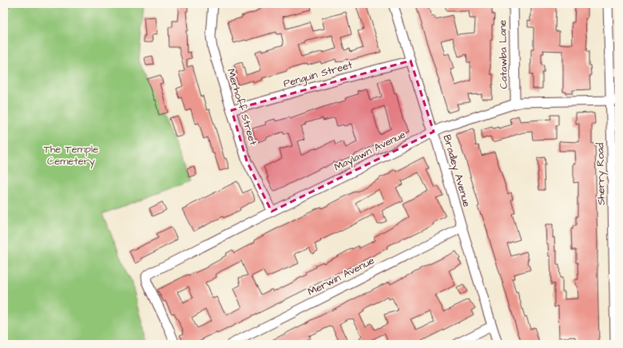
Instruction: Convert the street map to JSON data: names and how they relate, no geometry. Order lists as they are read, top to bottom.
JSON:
{
  "streets": {
    "street": [
      "Catawba Lane",
      "Penguin Street",
      "Merhoff Street",
      "Maylawn Avenue",
      "Bradley Avenue",
      "Sherry Road",
      "Merwin Avenue"
    ]
  },
  "crossings": [
    ["Catawba Lane", "Maylawn Avenue"],
    ["Penguin Street", "Merhoff Street"],
    ["Penguin Street", "Bradley Avenue"],
    ["Merhoff Street", "Maylawn Avenue"],
    ["Maylawn Avenue", "Bradley Avenue"],
    ["Maylawn Avenue", "Sherry Road"],
    ["Bradley Avenue", "Merwin Avenue"]
  ],
  "parks": ["The Temple Cemetery"]
}
